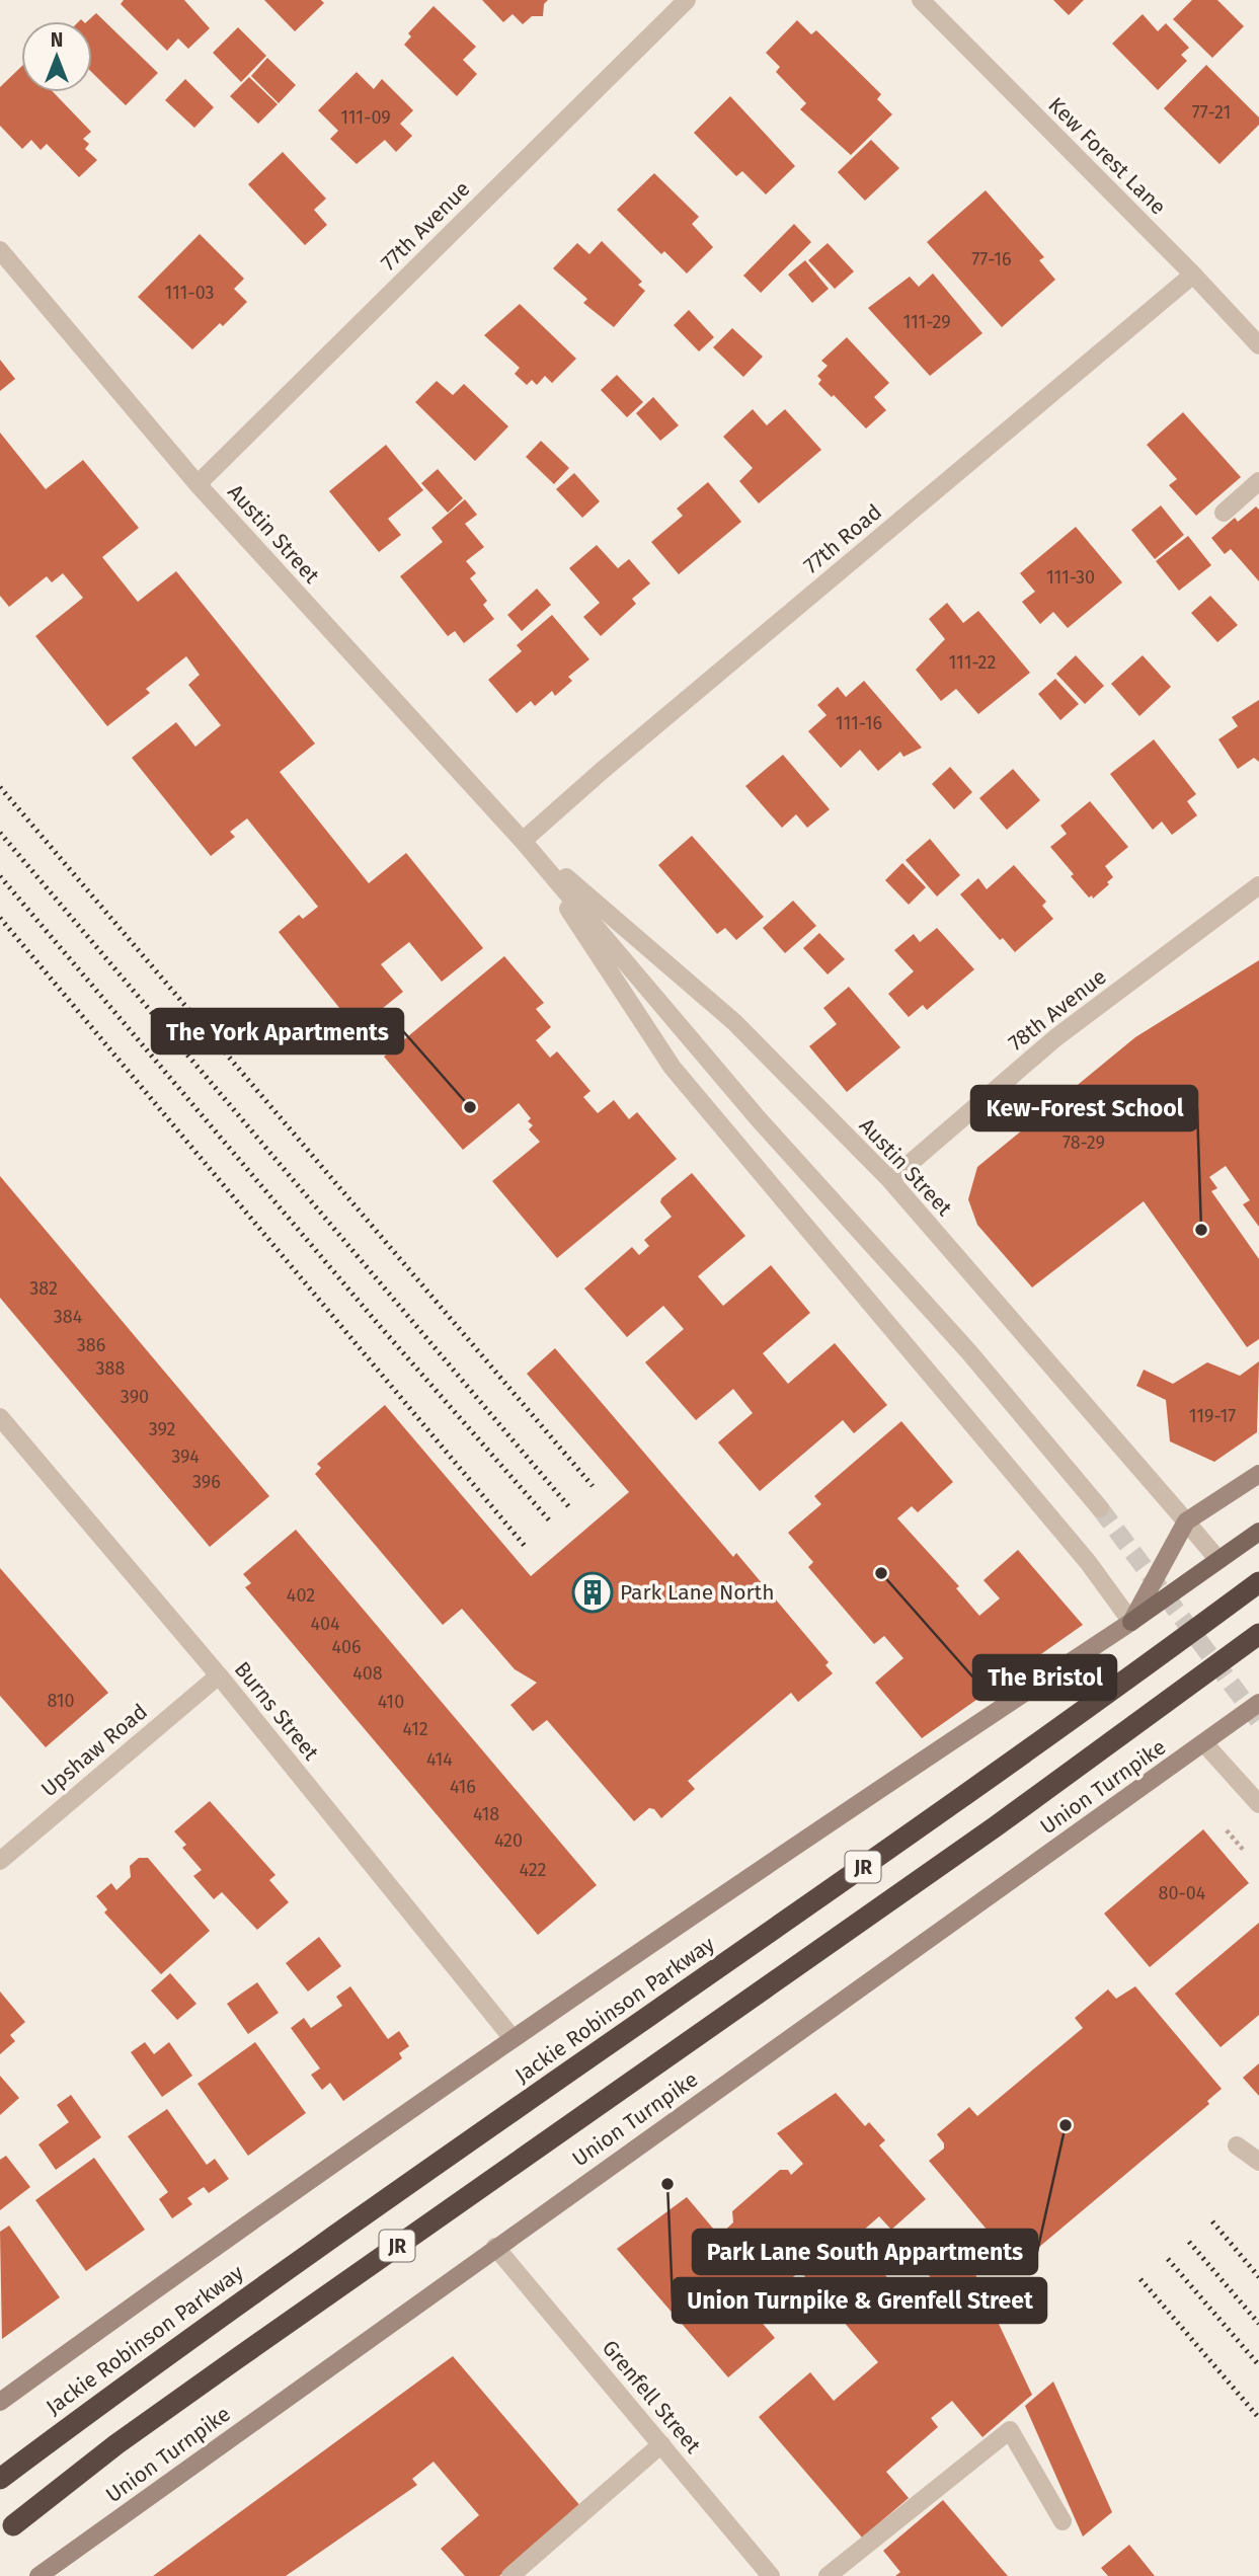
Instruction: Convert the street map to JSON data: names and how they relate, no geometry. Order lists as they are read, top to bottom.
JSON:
{
  "streets": {
    "highway": ["JR", "Jackie Robinson Parkway"],
    "main road": ["Union Turnpike"],
    "street": [
      "Kew Forest Lane",
      "77th Avenue",
      "Austin Street",
      "77th Road",
      "78th Avenue",
      "Burns Street",
      "Upshaw Road",
      "Grenfell Street"
    ]
  },
  "crossings": [
    ["Kew Forest Lane", "77th Road"],
    ["77th Avenue", "Austin Street"],
    ["Austin Street", "77th Road"],
    ["Austin Street", "78th Avenue"],
    ["Burns Street", "Upshaw Road"],
    ["Union Turnpike", "Grenfell Street"]
  ],
  "places": {
    "other": [
      "The York Apartments",
      "Kew-Forest School",
      "The Bristol",
      "Park Lane South Appartments",
      "Union Turnpike & Grenfell Street"
    ],
    "building": ["Park Lane North"]
  },
  "house_numbers": [
    "77-21",
    "111-09",
    "77-16",
    "111-03",
    "111-29",
    "111-30",
    "111-22",
    "111-16",
    "78-29",
    "382",
    "384",
    "386",
    "388",
    "390",
    "119-17",
    "392",
    "394",
    "396",
    "402",
    "404",
    "406",
    "408",
    "810",
    "410",
    "412",
    "414",
    "416",
    "418",
    "420",
    "422",
    "80-04"
  ],
  "north": "top"
}
